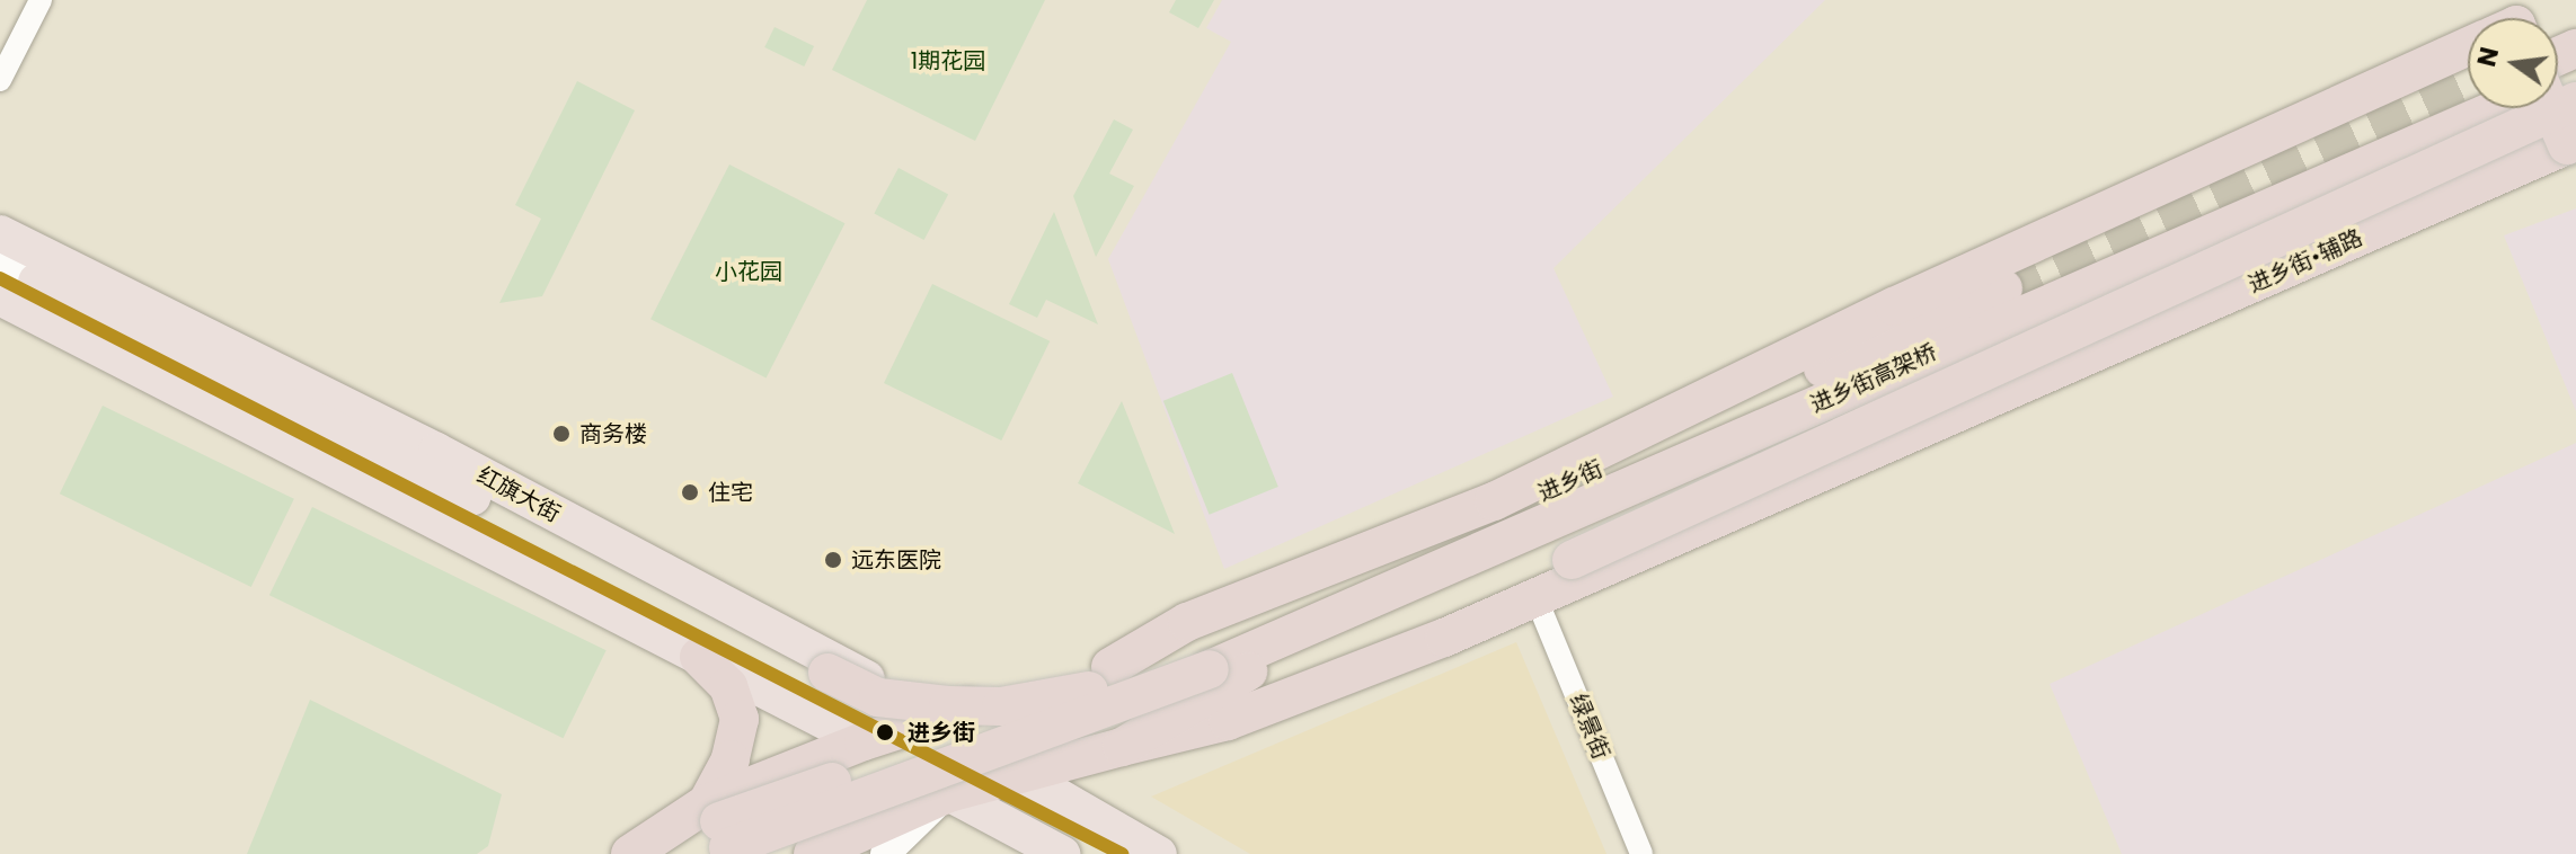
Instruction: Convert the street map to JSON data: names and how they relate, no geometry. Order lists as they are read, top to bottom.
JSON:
{
  "streets": {
    "highway": [
      "进乡街•辅路",
      "进乡街高架桥",
      "进乡街",
      "红旗大街"
    ],
    "street": ["绿景街"]
  },
  "crossings": [
    ["进乡街•辅路", "绿景街"],
    ["进乡街高架桥", "进乡街"],
    ["进乡街", "红旗大街"]
  ],
  "parks": ["1期花园", "小花园"],
  "places": [
    "商务楼",
    "住宅",
    "远东医院",
    "进乡街"
  ],
  "north": "left"
}
